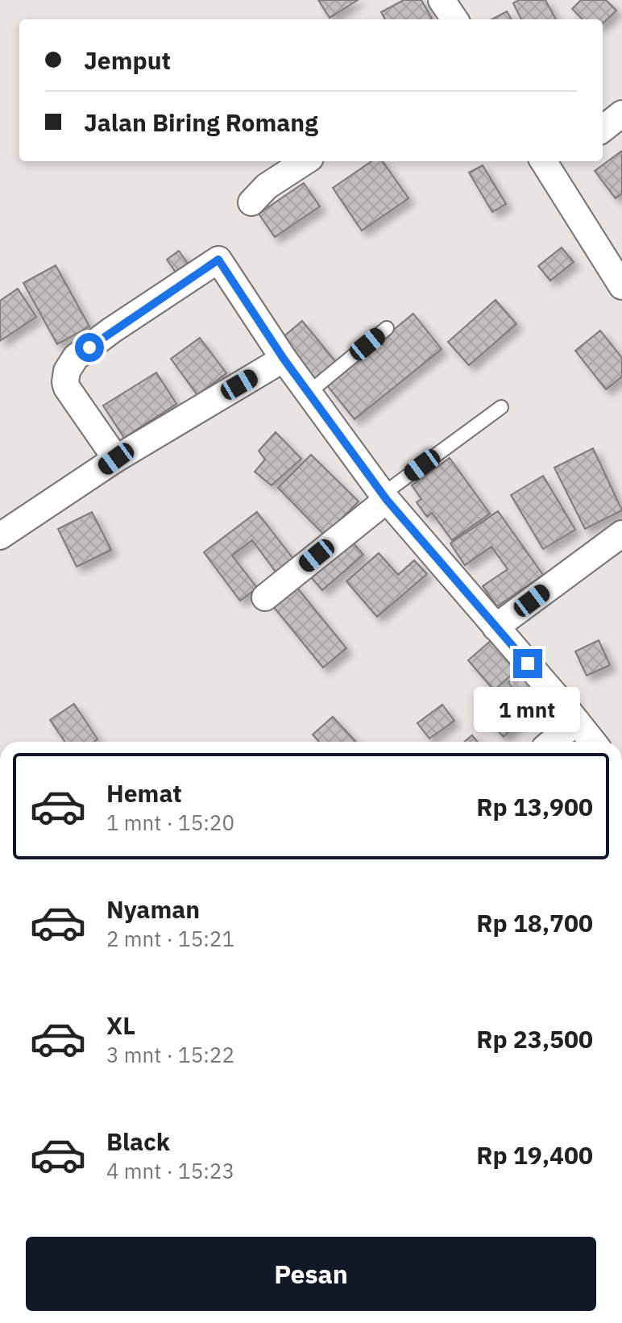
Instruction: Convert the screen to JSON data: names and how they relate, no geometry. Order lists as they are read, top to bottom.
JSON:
{
  "page": {
    "banner": ["Jemput", "Jalan Biring Romang"],
    "bubble": "1 mnt",
    "list": [
      {
        "name": "Hemat",
        "note": "1 mnt · 15:20",
        "value": "Rp 13,900"
      },
      {
        "name": "Nyaman",
        "note": "2 mnt · 15:21",
        "value": "Rp 18,700"
      },
      {
        "name": "XL",
        "note": "3 mnt · 15:22",
        "value": "Rp 23,500"
      },
      {
        "name": "Black",
        "note": "4 mnt · 15:23",
        "value": "Rp 19,400"
      }
    ],
    "buttons": "Pesan"
  }
}
